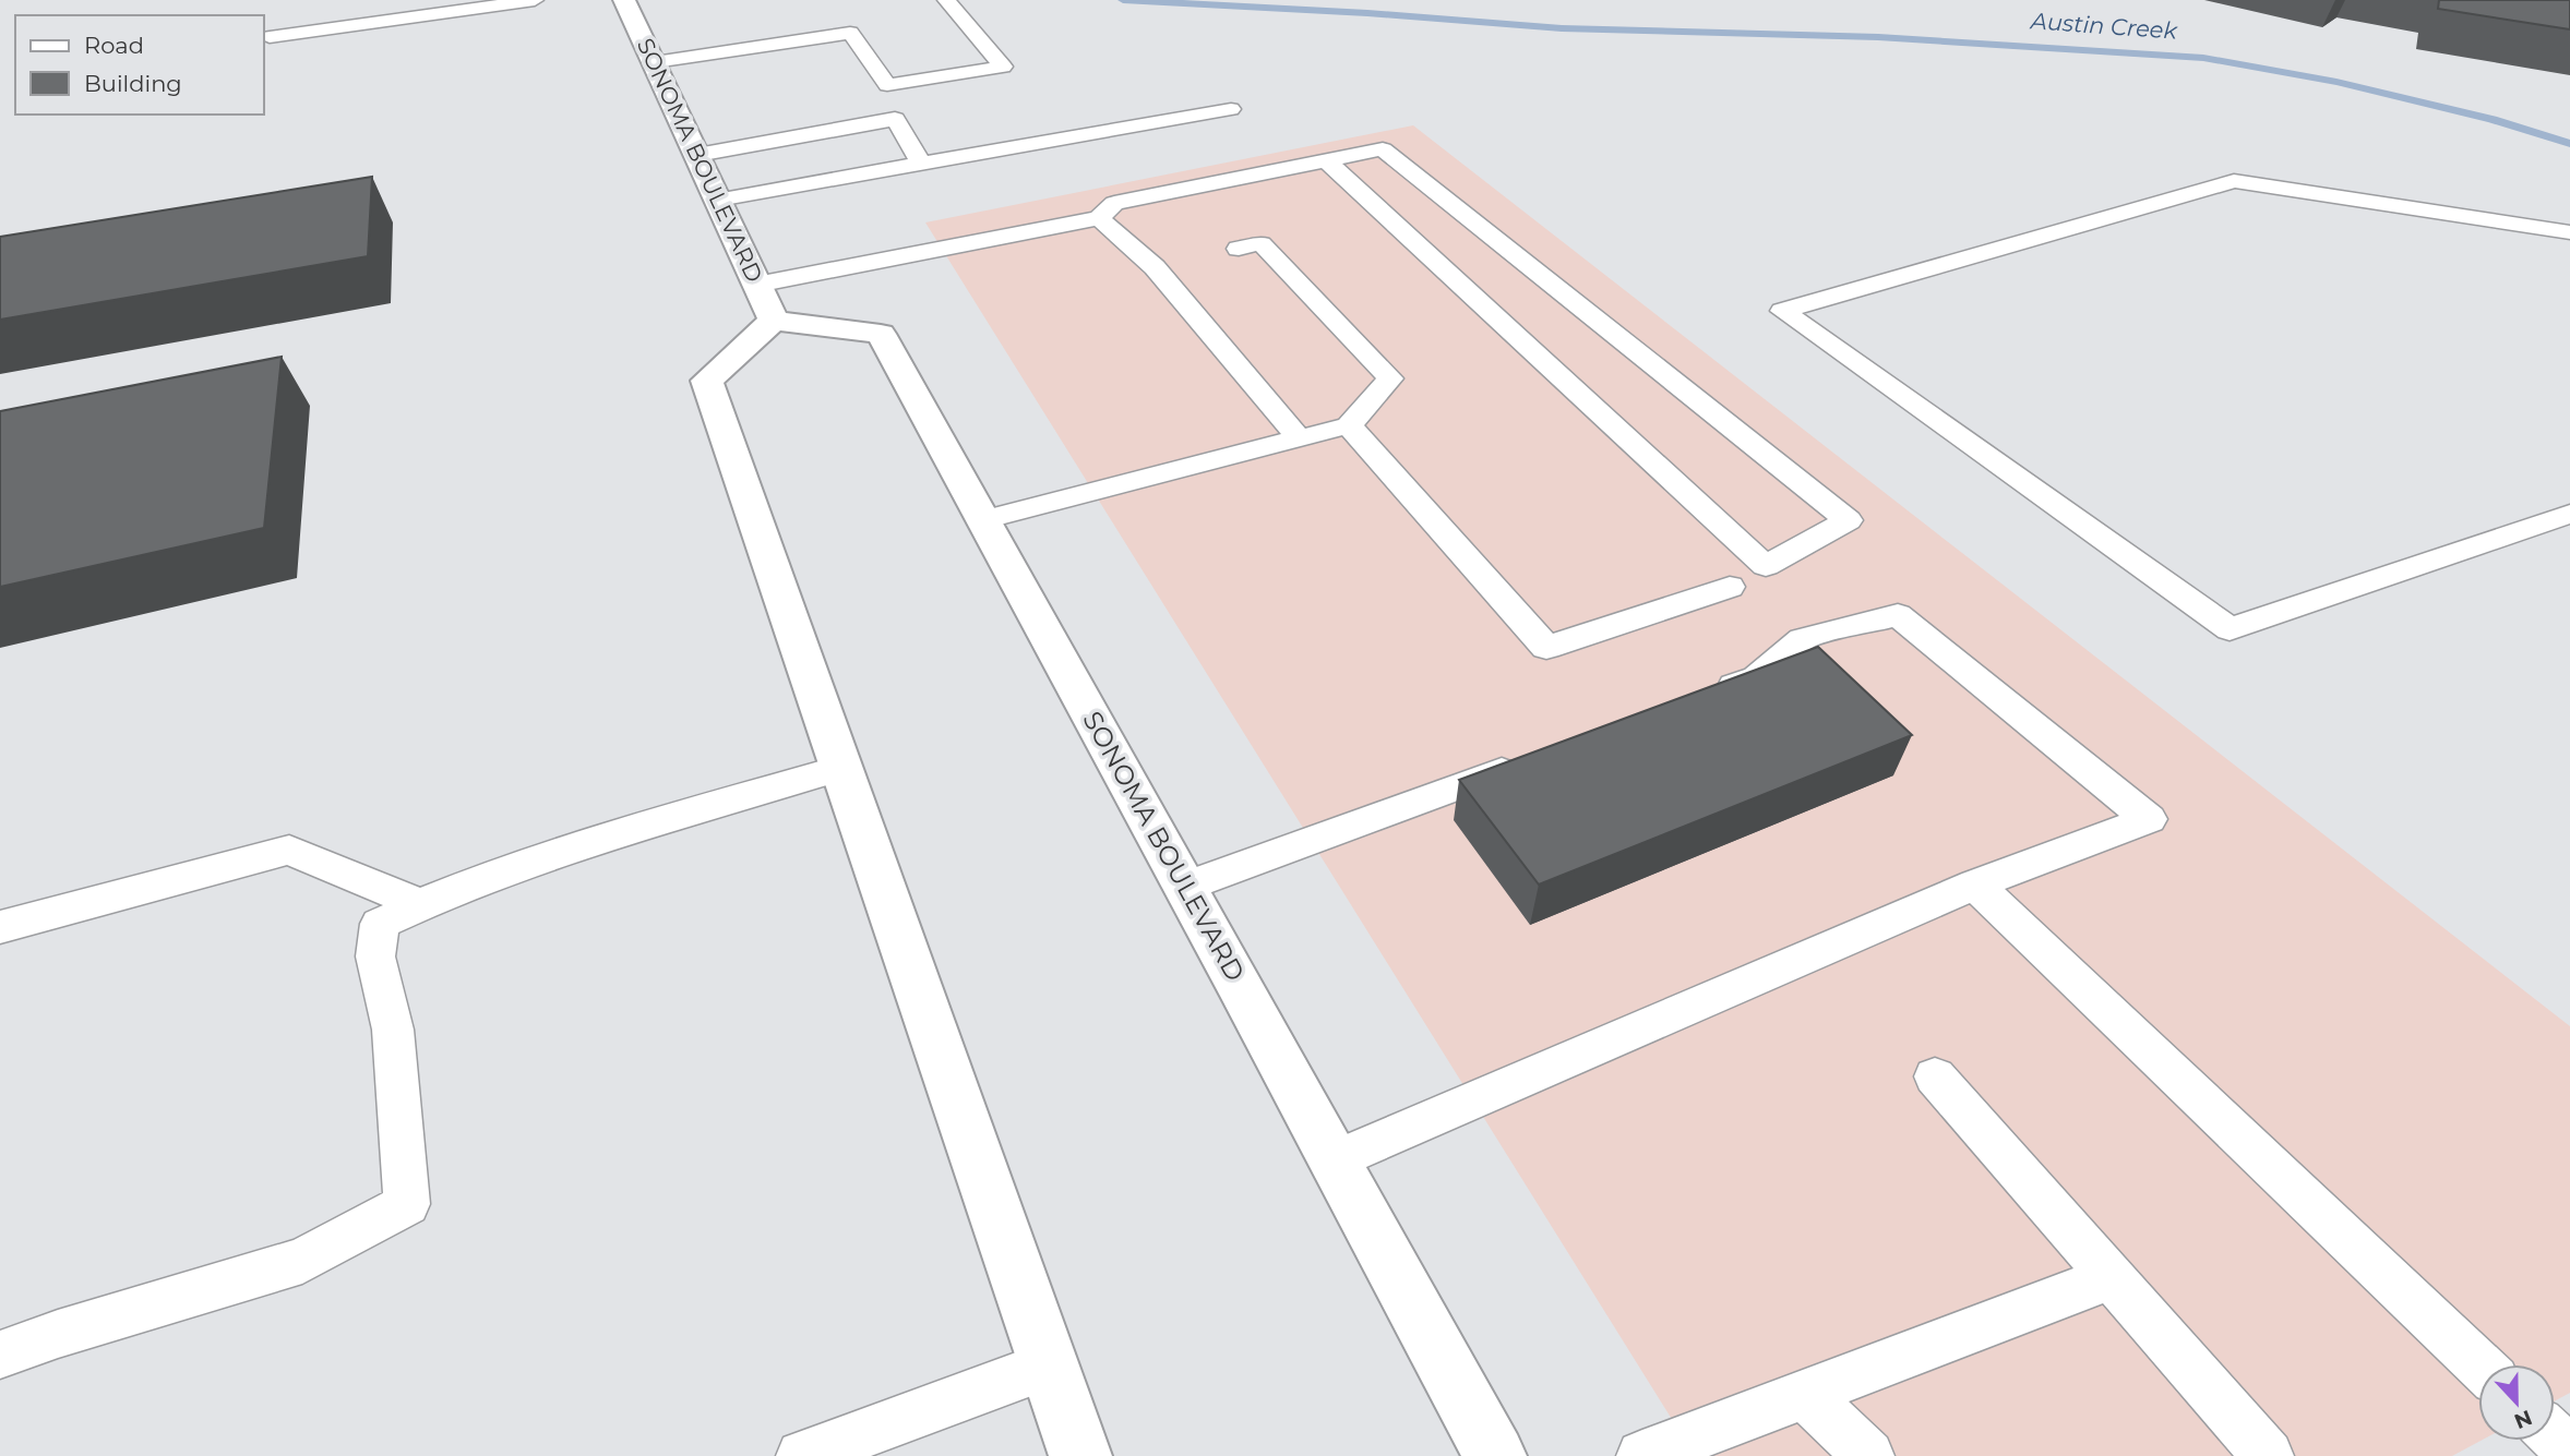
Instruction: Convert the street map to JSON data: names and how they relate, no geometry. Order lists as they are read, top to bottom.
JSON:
{
  "streets": {
    "main road": ["SONOMA BOULEVARD"]
  },
  "water": ["Austin Creek"],
  "legend": ["Road", "Building"],
  "north": "bottom"
}
